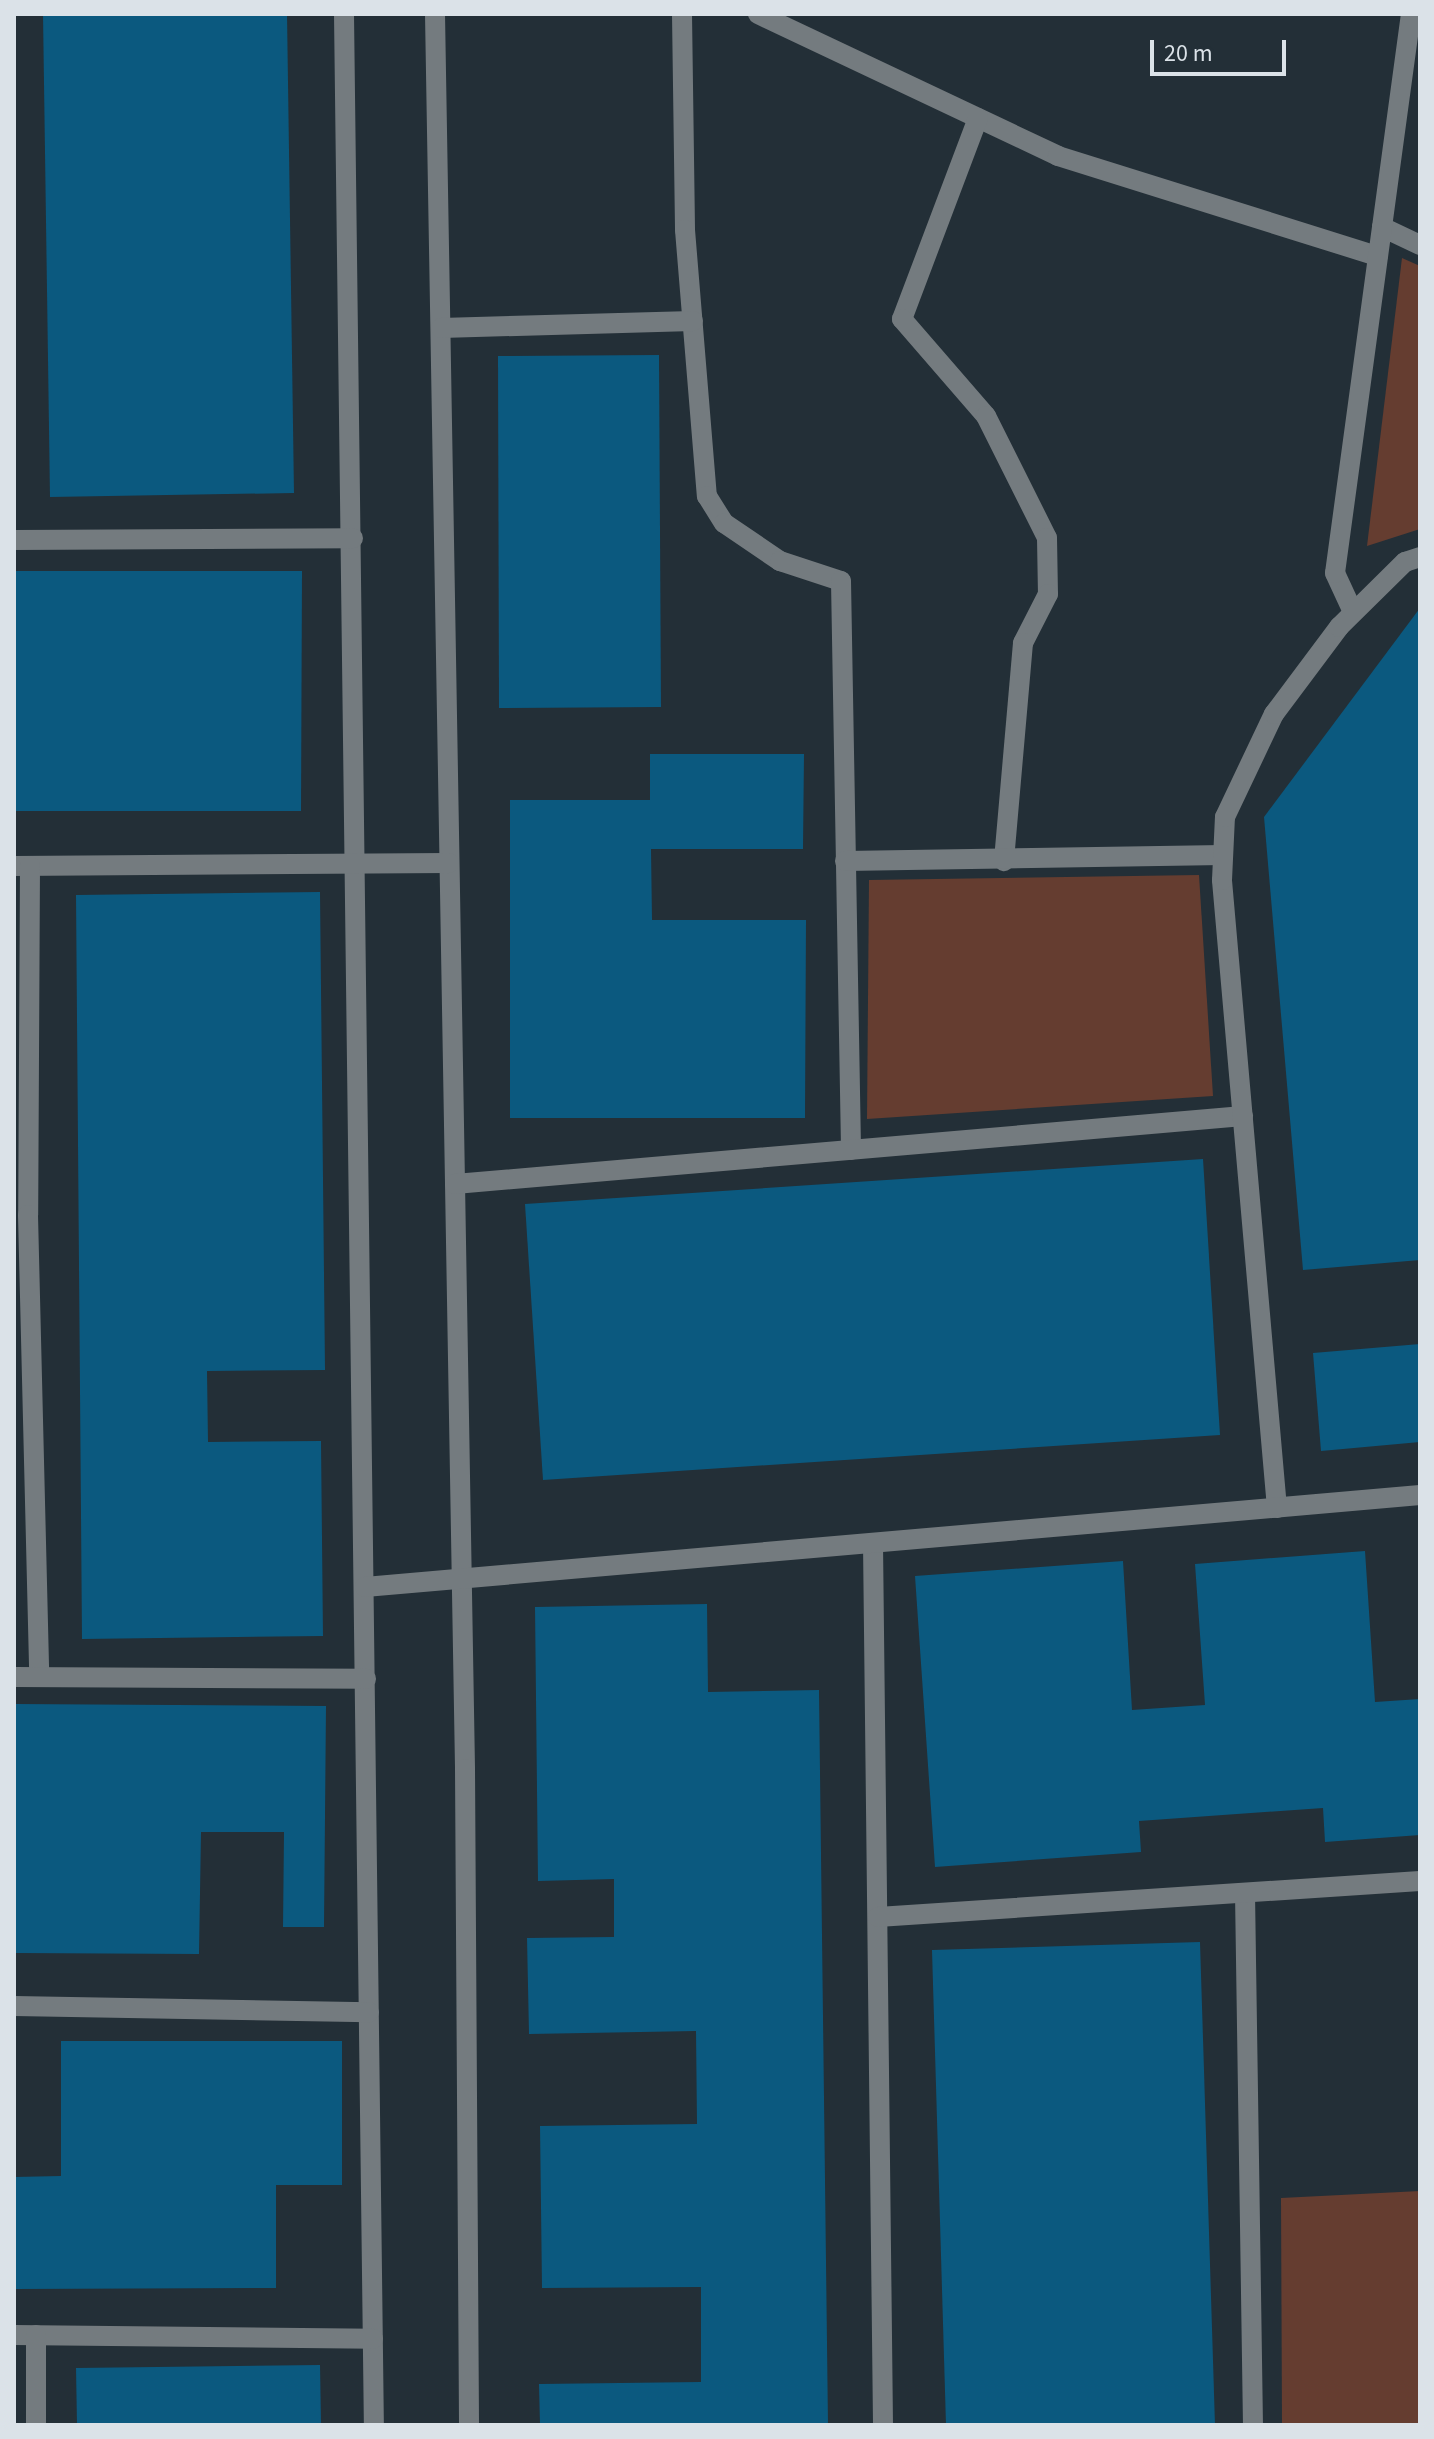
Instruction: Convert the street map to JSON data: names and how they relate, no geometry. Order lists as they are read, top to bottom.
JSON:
{
  "scale_bar": "20 m"
}
